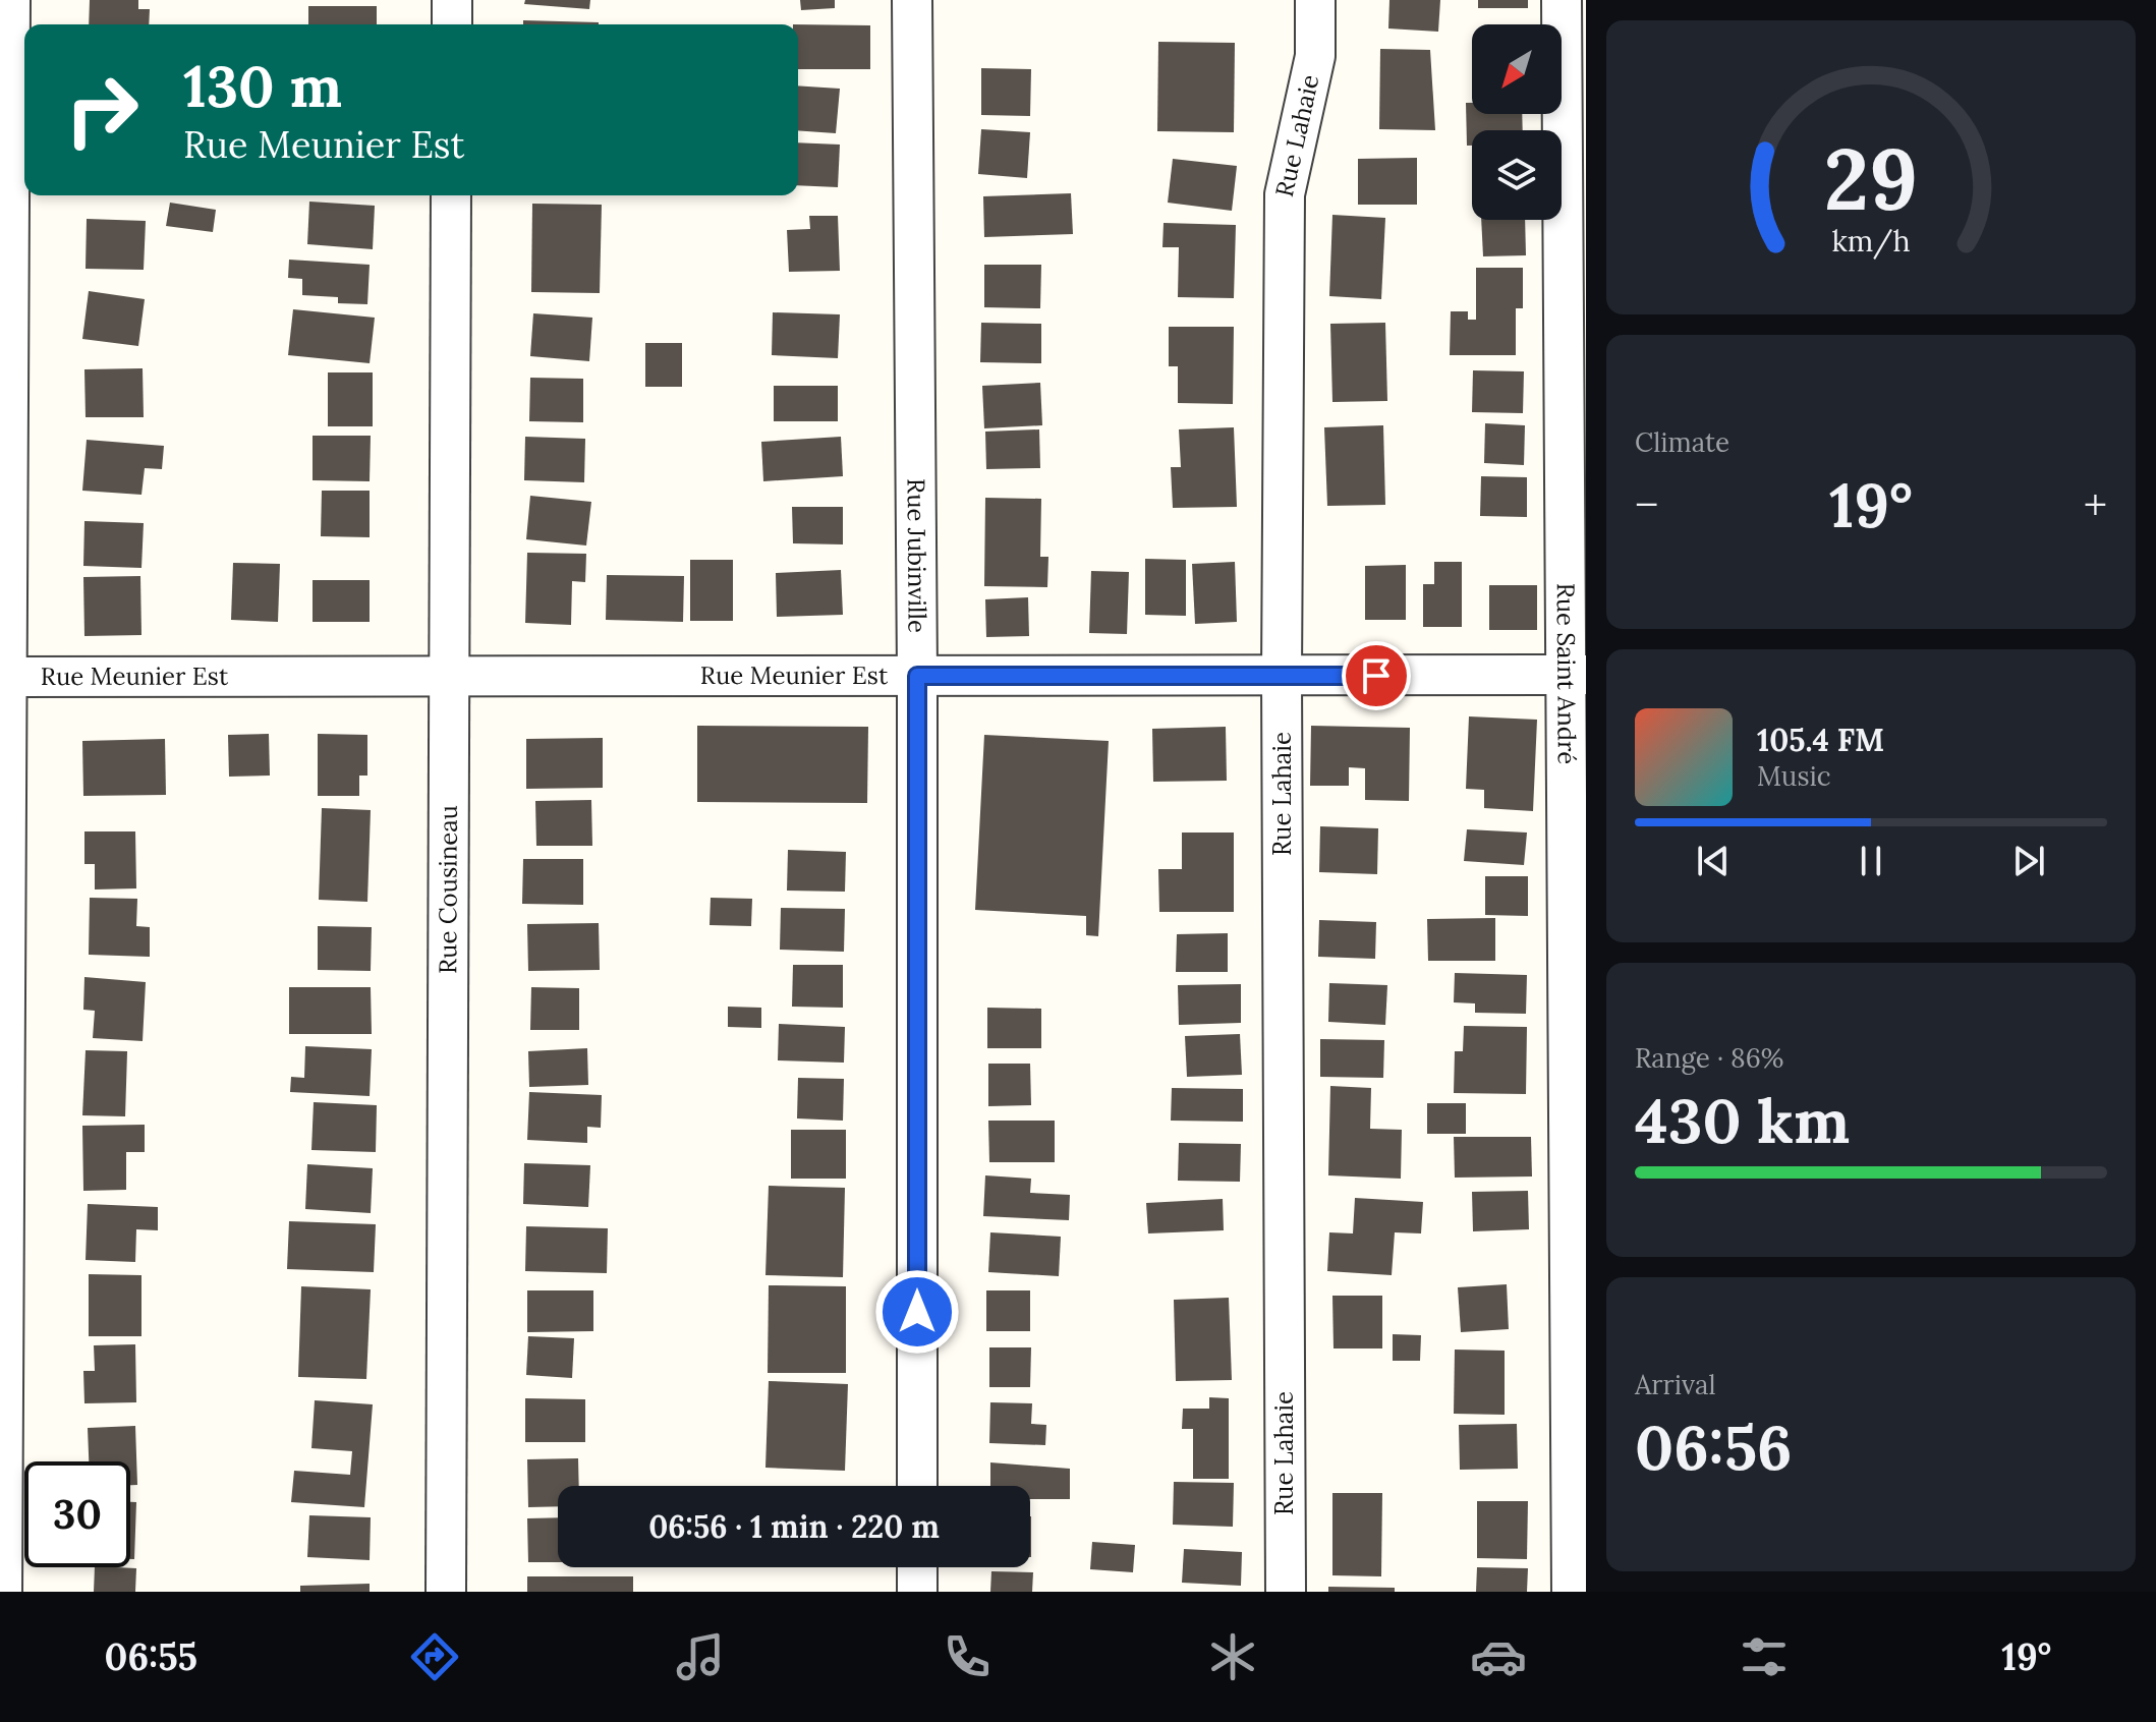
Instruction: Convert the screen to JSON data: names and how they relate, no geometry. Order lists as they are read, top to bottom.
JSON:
{
  "streets": {
    "street": [
      "Rue Lahaie",
      "Rue Jubinville",
      "Rue Saint André",
      "Rue Meunier Est",
      "Rue Cousineau"
    ]
  },
  "crossings": [
    ["Rue Lahaie", "Rue Meunier Est"],
    ["Rue Jubinville", "Rue Meunier Est"],
    ["Rue Saint André", "Rue Meunier Est"],
    ["Rue Meunier Est", "Rue Cousineau"]
  ],
  "north": "bottom left",
  "page": {
    "turn": ["130 m", "Rue Meunier Est"],
    "tile": [
      "Climate",
      ["Range · 86%", "430 km"],
      ["Arrival", "06:56"]
    ],
    "heat": ["−", "19°", "+"],
    "song": ["105.4 FM", "Music"],
    "limit": "30",
    "trip": "06:56 · 1 min · 220 m",
    "tabs": ["06:55", "19°"],
    "gauge": ["29", "km/h"]
  }
}
